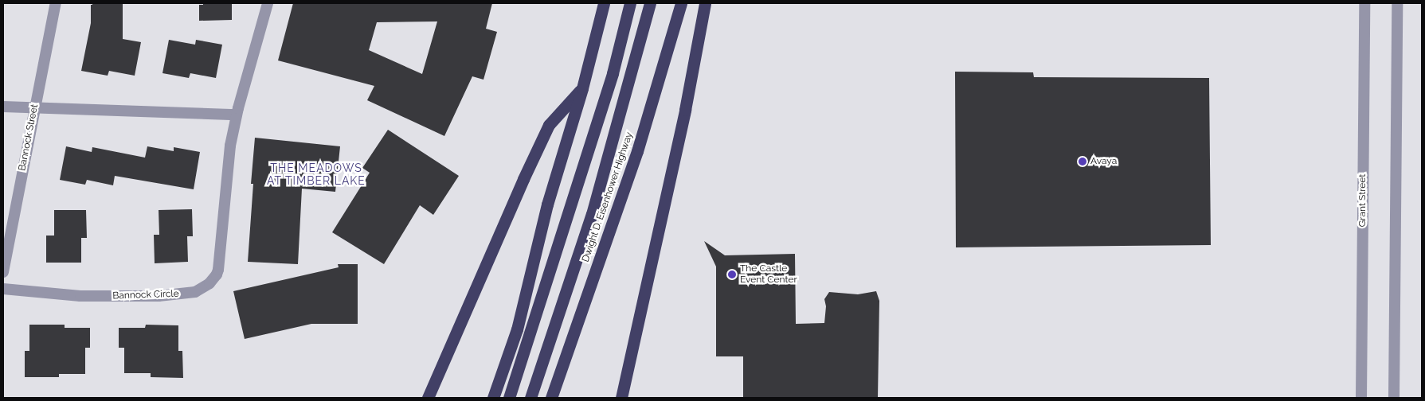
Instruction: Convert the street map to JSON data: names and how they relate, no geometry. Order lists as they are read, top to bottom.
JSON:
{
  "streets": {
    "highway": ["Dwight D. Eisenhower Highway"],
    "street": ["Bannock Street", "Grant Street", "Bannock Circle"]
  },
  "districts": ["THE MEADOWS AT TIMBER LAKE"],
  "places": ["Avaya", "The Castle Event Center"]
}
